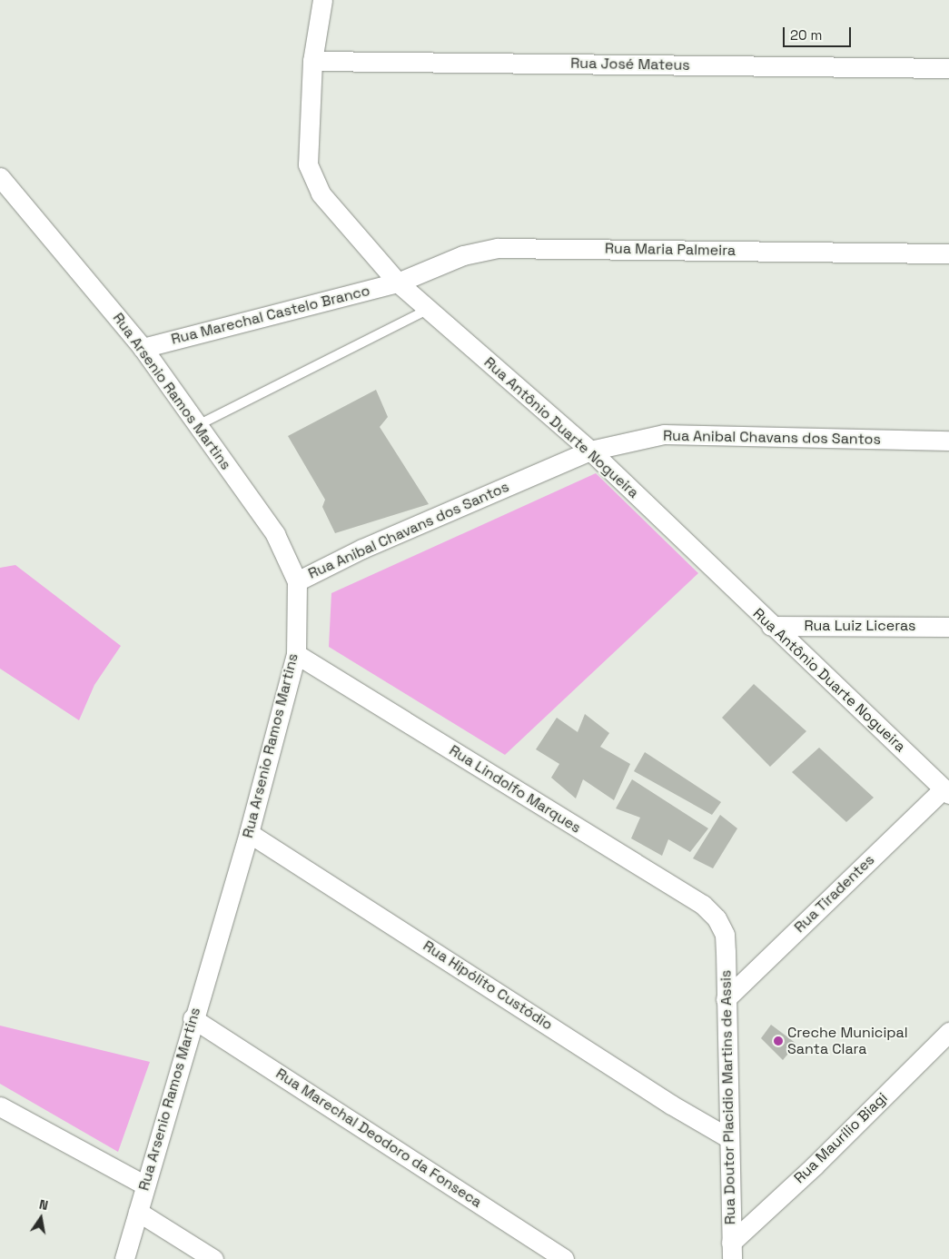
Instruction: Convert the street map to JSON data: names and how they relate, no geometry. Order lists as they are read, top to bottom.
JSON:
{
  "streets": {
    "street": [
      "Rua José Mateus",
      "Rua Maria Palmeira",
      "Rua Marechal Castelo Branco",
      "Rua Arsenio Ramos Martins",
      "Rua Antônio Duarte Nogueira",
      "Rua Anibal Chavans dos Santos",
      "Rua Luiz Liceras",
      "Rua Lindolfo Marques",
      "Rua Tiradentes",
      "Rua Hipólito Custódio",
      "Rua Doutor Placidio Martins de Assis",
      "Rua Marechal Deodoro da Fonseca",
      "Rua Maurílio Biagi"
    ]
  },
  "crossings": [
    ["Rua José Mateus", "Rua Antônio Duarte Nogueira"],
    ["Rua Maria Palmeira", "Rua Marechal Castelo Branco"],
    ["Rua Maria Palmeira", "Rua Antônio Duarte Nogueira"],
    ["Rua Marechal Castelo Branco", "Rua Arsenio Ramos Martins"],
    ["Rua Marechal Castelo Branco", "Rua Antônio Duarte Nogueira"],
    ["Rua Arsenio Ramos Martins", "Rua Anibal Chavans dos Santos"],
    ["Rua Arsenio Ramos Martins", "Rua Lindolfo Marques"],
    ["Rua Arsenio Ramos Martins", "Rua Hipólito Custódio"],
    ["Rua Arsenio Ramos Martins", "Rua Marechal Deodoro da Fonseca"],
    ["Rua Antônio Duarte Nogueira", "Rua Anibal Chavans dos Santos"],
    ["Rua Antônio Duarte Nogueira", "Rua Luiz Liceras"],
    ["Rua Antônio Duarte Nogueira", "Rua Tiradentes"],
    ["Rua Lindolfo Marques", "Rua Doutor Placidio Martins de Assis"],
    ["Rua Tiradentes", "Rua Doutor Placidio Martins de Assis"],
    ["Rua Hipólito Custódio", "Rua Doutor Placidio Martins de Assis"],
    ["Rua Doutor Placidio Martins de Assis", "Rua Maurílio Biagi"]
  ],
  "places": ["Creche Municipal Santa Clara"],
  "scale_bar": "20 m",
  "north": "top"
}
